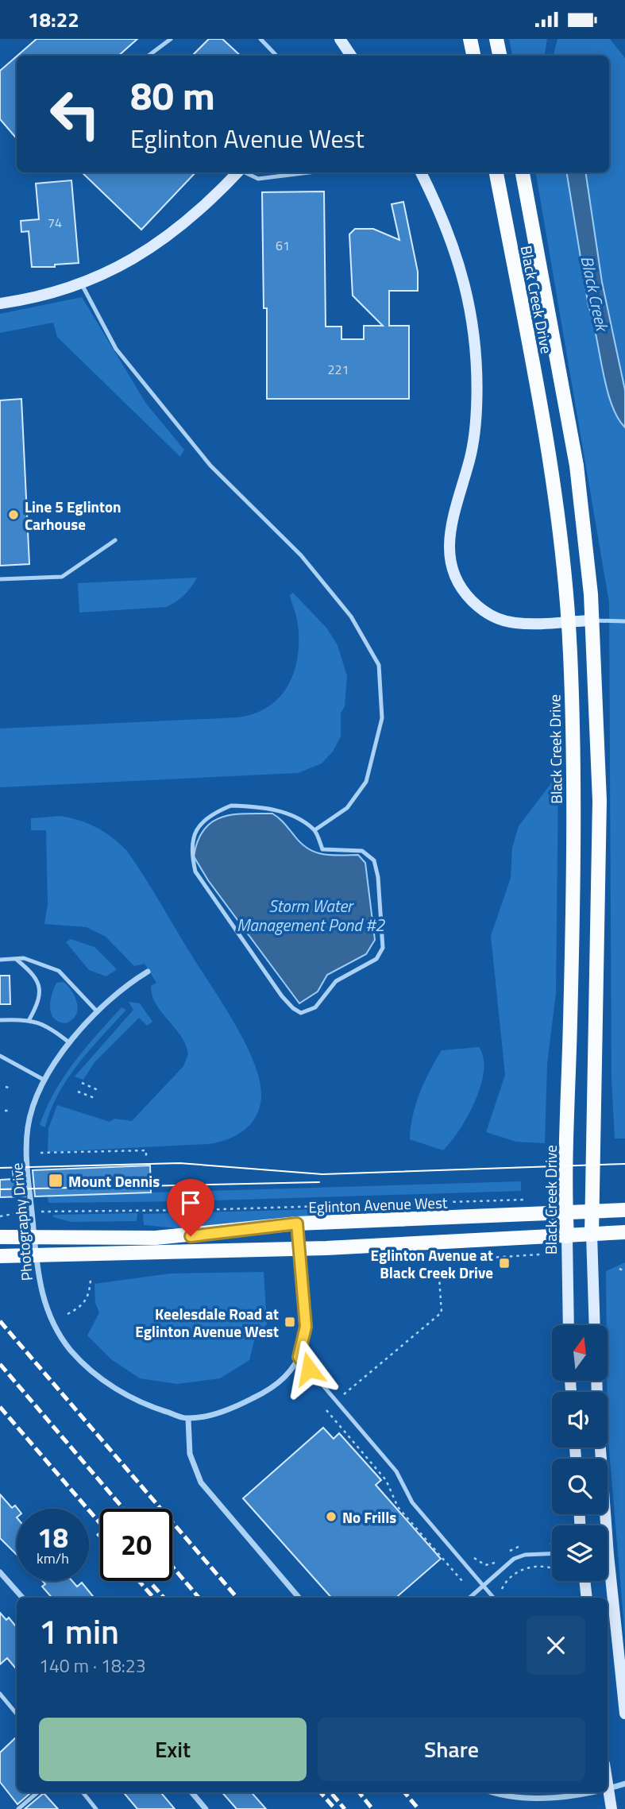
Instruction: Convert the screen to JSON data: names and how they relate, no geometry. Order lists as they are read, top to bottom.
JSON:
{
  "streets": {
    "main road": ["Black Creek Drive", "Eglinton Avenue West"],
    "street": ["Photography Drive"]
  },
  "crossings": [
    ["Black Creek Drive", "Eglinton Avenue West"]
  ],
  "water": ["Black Creek", "Storm Water Management Pond #2"],
  "places": {
    "other": ["Line 5 Eglinton Carhouse", "No Frills"],
    "transit": ["Mount Dennis", "Eglinton Avenue at Black Creek Drive", "Keelesdale Road at Eglinton Avenue West"]
  },
  "house_numbers": ["74", "61", "221"],
  "north": "top",
  "page": {
    "status": "18:22",
    "turn": ["80 m", "Eglinton Avenue West"],
    "speed": "18 km/h",
    "limit": "20",
    "heading": ["1 min", "140 m · 18:23"],
    "buttons": ["Exit", "Share"]
  }
}
